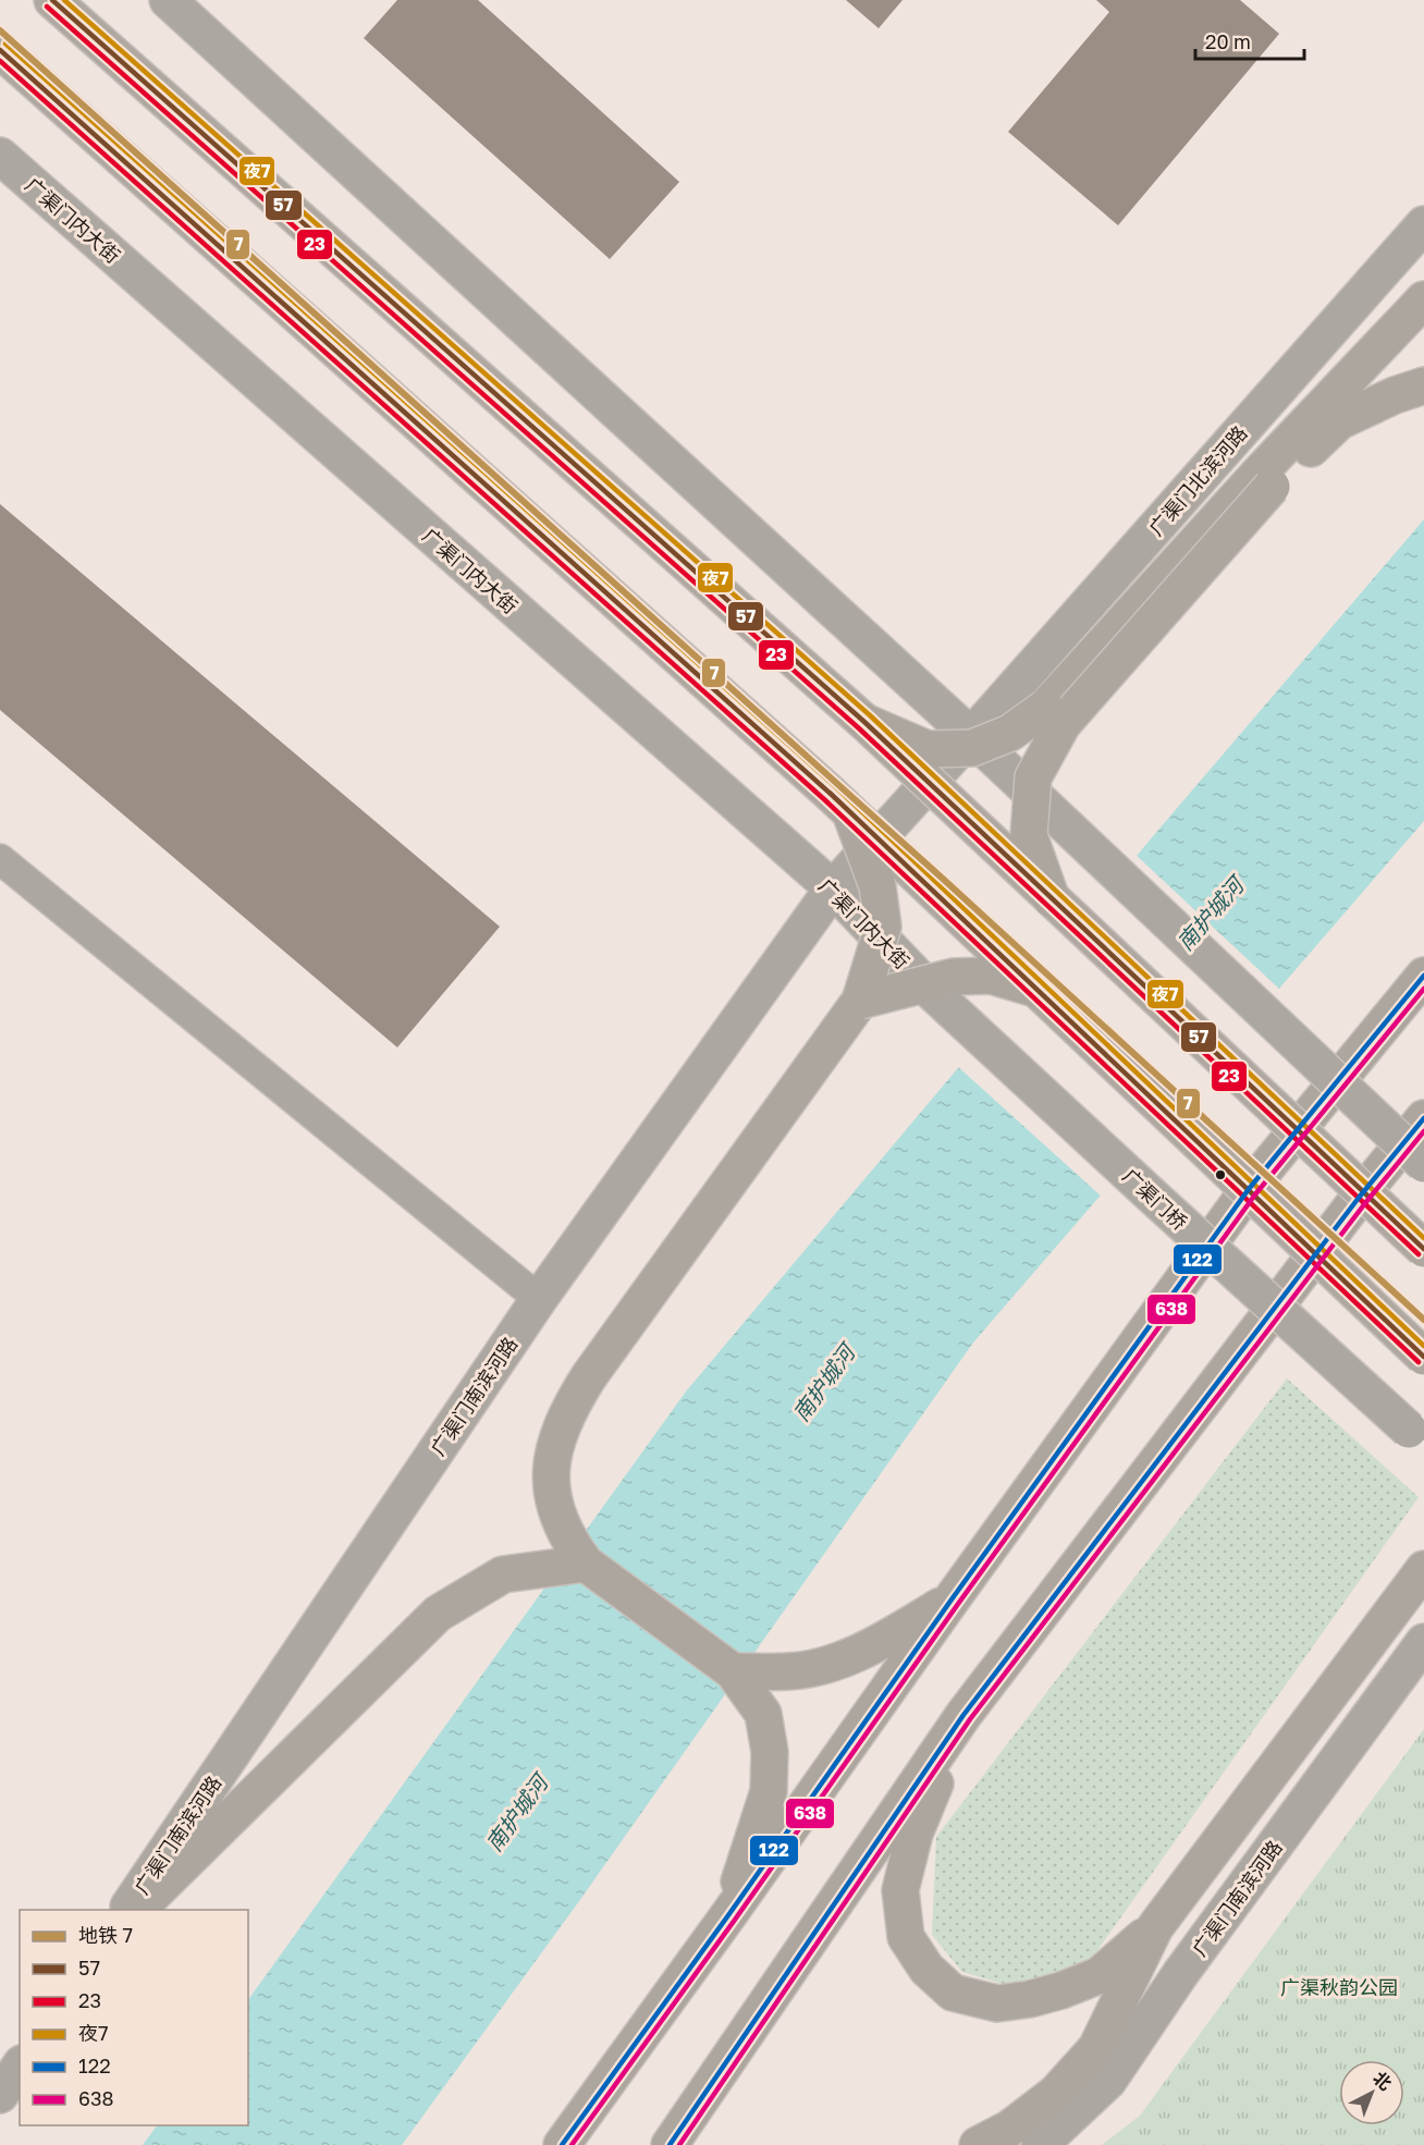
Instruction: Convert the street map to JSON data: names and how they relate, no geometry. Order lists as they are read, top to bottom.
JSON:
{
  "streets": {
    "street": [
      "广渠门内大街",
      "广渠门北滨河路",
      "广渠门桥",
      "广渠门南滨河路"
    ]
  },
  "crossings": [
    ["广渠门内大街", "广渠门北滨河路"],
    ["广渠门内大街", "广渠门桥"],
    ["广渠门内大街", "广渠门南滨河路"],
    ["广渠门北滨河路", "广渠门南滨河路"]
  ],
  "water": ["南护城河"],
  "parks": ["广渠秋韵公园"],
  "lines": [
    "transit line 57",
    "transit line 夜7",
    "transit line 23",
    "metro line 7",
    "transit line 122",
    "transit line 638"
  ],
  "legend": [
    "地铁 7",
    "57",
    "23",
    "夜7",
    "122",
    "638"
  ],
  "scale_bar": "20 m",
  "north": "top right"
}
